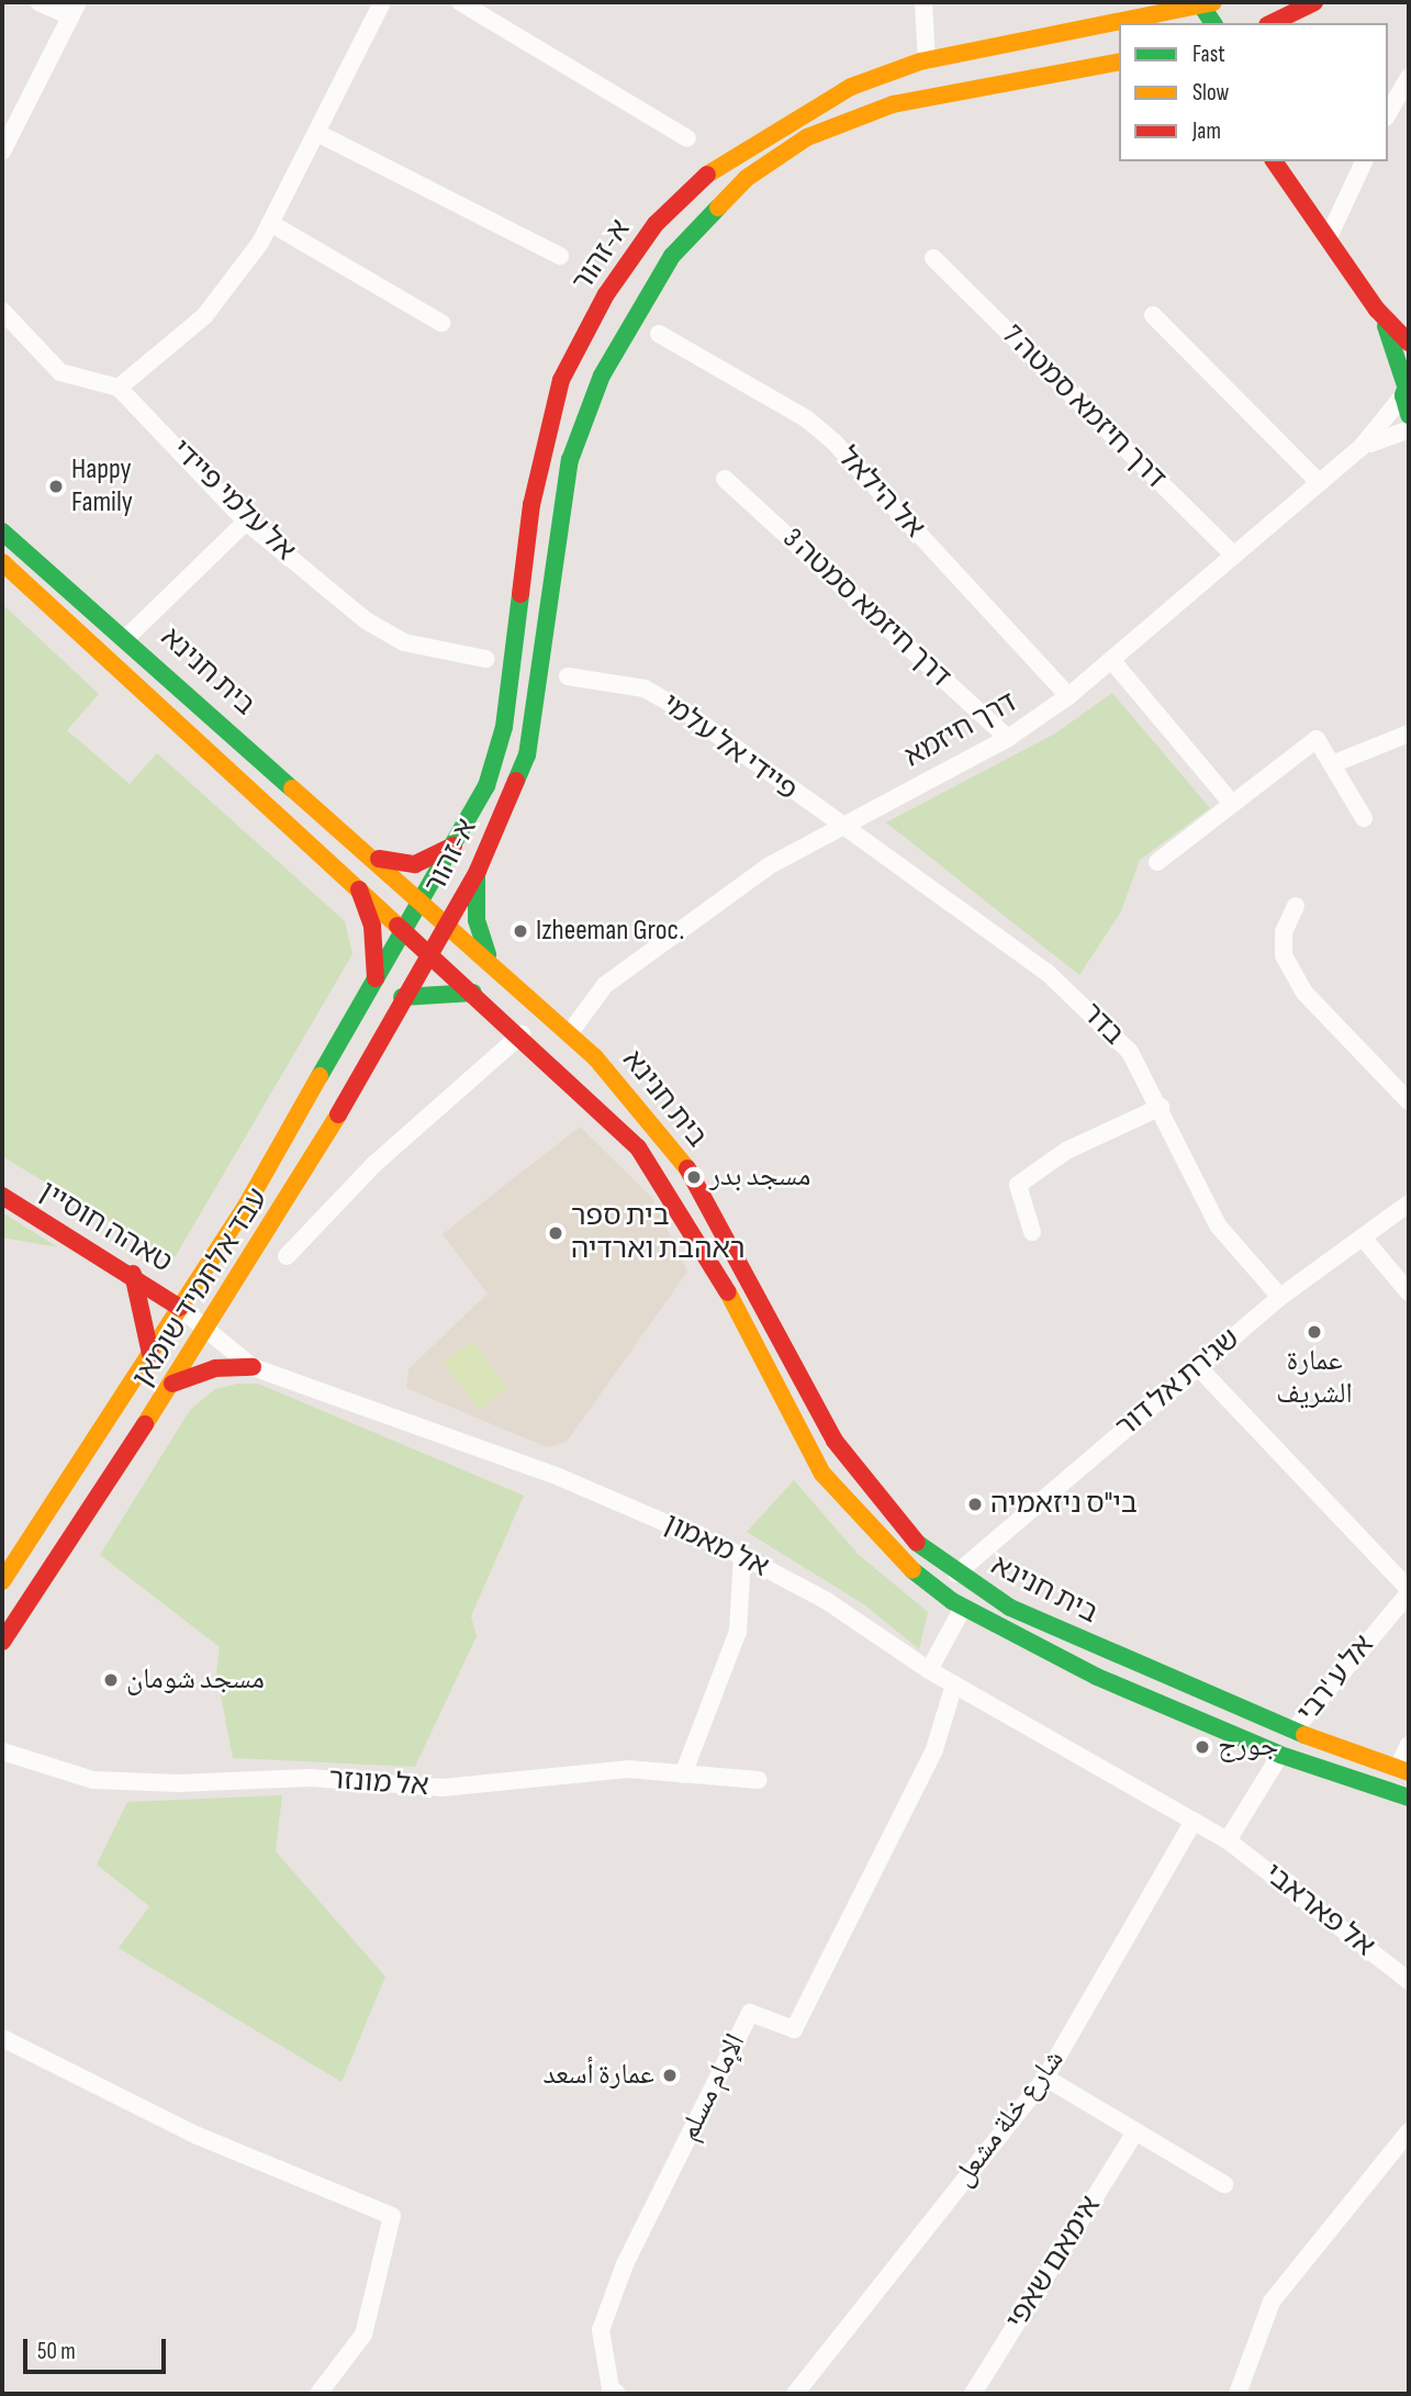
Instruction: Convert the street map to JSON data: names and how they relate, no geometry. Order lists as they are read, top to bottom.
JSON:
{
  "streets": {
    "main road": [
      "א-זהור",
      "בית חנינא",
      "טאהה חוסיין",
      "עבד אלחמיד שומאן"
    ],
    "street": [
      "דרך חיזמא סמטה 7",
      "אל הילאל",
      "אל עלמי פיידי",
      "דרך חיזמא סמטה 3",
      "דרך חיזמא",
      "פיידי אל עלמי",
      "בדר",
      "שג'רת אל דור",
      "אל מאמון",
      "אל ע 'רבי",
      "אל מונזר",
      "אל פאראבי",
      "الإمام مسلم",
      "شارع خلة مشعل",
      "אימאם שאפי"
    ]
  },
  "crossings": [
    ["א-זהור", "בית חנינא"],
    ["א-זהור", "עבד אלחמיד שומאן"],
    ["דרך חיזמא סמטה 7", "דרך חיזמא"],
    ["אל הילאל", "דרך חיזמא"],
    ["דרך חיזמא סמטה 3", "דרך חיזמא"],
    ["בית חנינא", "דרך חיזמא"],
    ["בית חנינא", "עבד אלחמיד שומאן"],
    ["בית חנינא", "שג'רת אל דור"],
    ["בית חנינא", "אל ע 'רבי"],
    ["דרך חיזמא", "פיידי אל עלמי"],
    ["דרך חיזמא", "בדר"],
    ["פיידי אל עלמי", "בדר"],
    ["בדר", "שג'רת אל דור"],
    ["טאהה חוסיין", "עבד אלחמיד שומאן"],
    ["טאהה חוסיין", "אל מאמון"],
    ["עבד אלחמיד שומאן", "אל מאמון"],
    ["אל מאמון", "אל פאראבי"],
    ["אל מאמון", "الإمام مسلم"],
    ["אל מאמון", "شارع خلة مشعل"]
  ],
  "places": [
    "Happy Family",
    "Izheeman Groc.",
    "مسجد بدر",
    "בית ספר ראהבת וארדיה",
    "عمارة الشريف",
    "בי\"ס ניזאמיה",
    "مسجد شومان",
    "جورج",
    "عمارة أسعد"
  ],
  "legend": ["Fast", "Slow", "Jam"],
  "scale_bar": "50 m"
}
